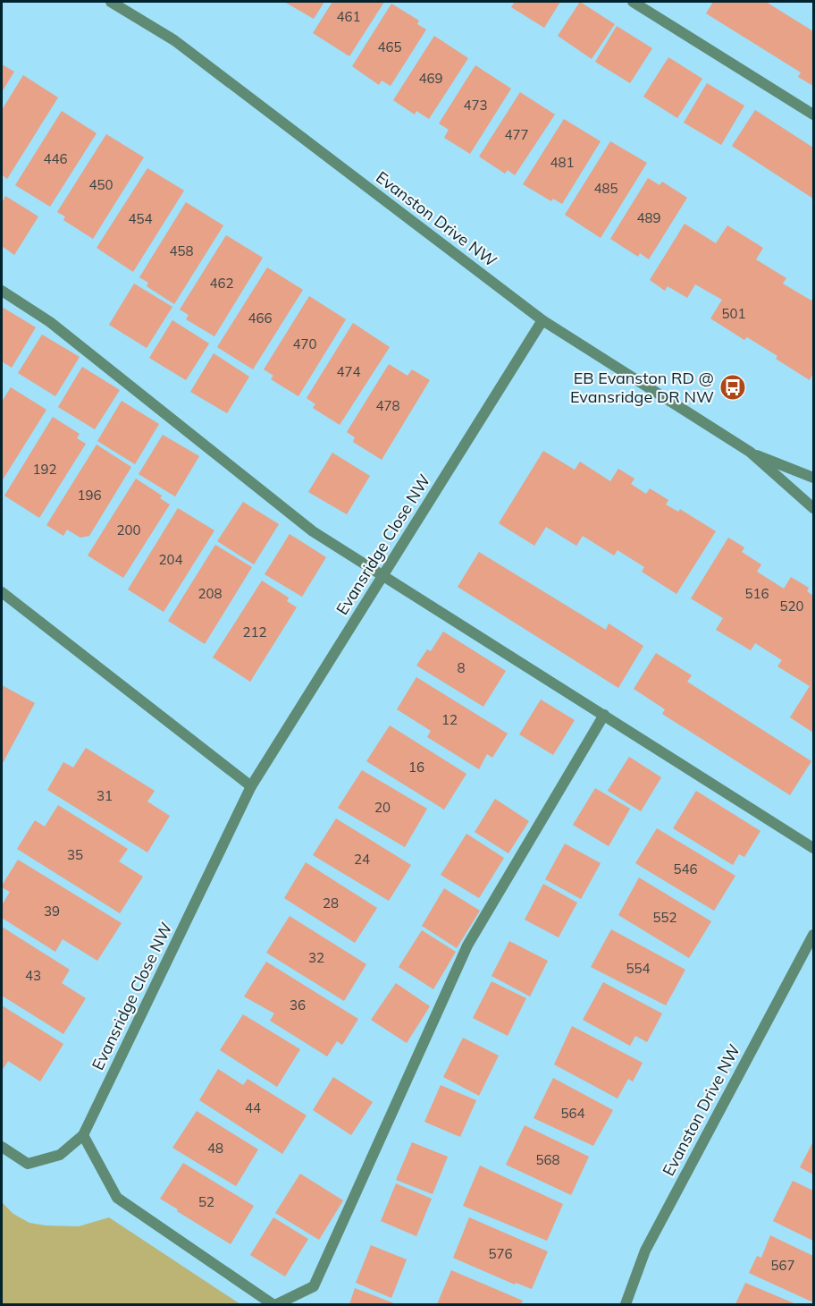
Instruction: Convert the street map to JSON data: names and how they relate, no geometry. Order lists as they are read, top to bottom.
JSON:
{
  "streets": {
    "street": ["Evanston Drive NW", "Evansridge Close NW"]
  },
  "crossings": [
    ["Evanston Drive NW", "Evansridge Close NW"]
  ],
  "places": {
    "bus stop": ["EB Evanston RD @ Evansridge DR NW"]
  },
  "house_numbers": [
    "461",
    "465",
    "469",
    "473",
    "477",
    "446",
    "481",
    "450",
    "485",
    "489",
    "454",
    "458",
    "462",
    "501",
    "466",
    "470",
    "474",
    "478",
    "192",
    "196",
    "200",
    "204",
    "208",
    "516",
    "520",
    "212",
    "8",
    "12",
    "16",
    "31",
    "20",
    "35",
    "24",
    "546",
    "28",
    "39",
    "552",
    "32",
    "554",
    "43",
    "36",
    "44",
    "564",
    "48",
    "568",
    "52",
    "576",
    "567"
  ]
}
